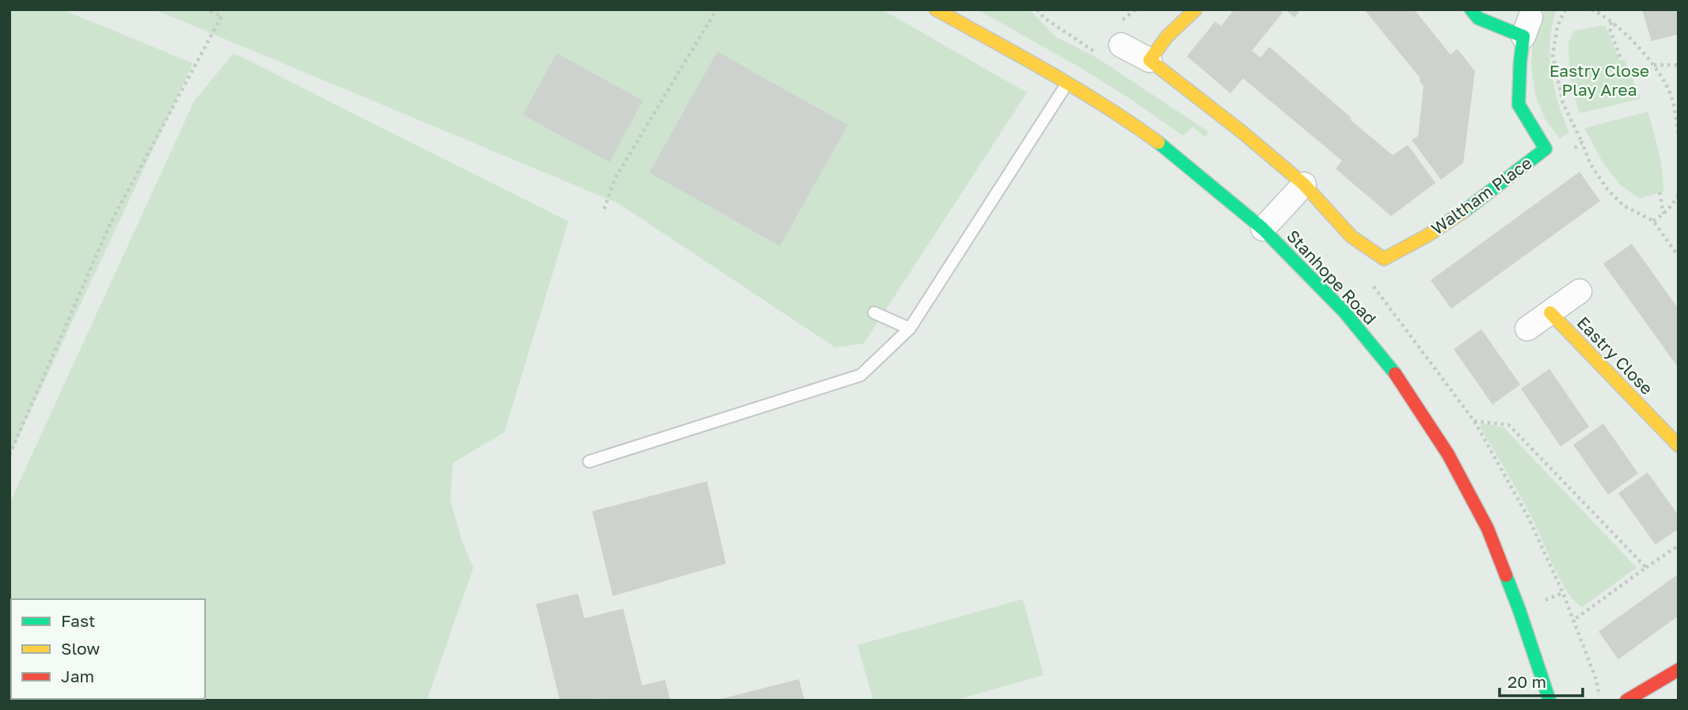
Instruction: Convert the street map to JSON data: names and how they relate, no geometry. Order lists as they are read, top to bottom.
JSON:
{
  "streets": {
    "street": ["Waltham Place", "Stanhope Road", "Eastry Close"]
  },
  "parks": ["Eastry Close Play Area"],
  "legend": ["Fast", "Slow", "Jam"],
  "scale_bar": "20 m"
}
